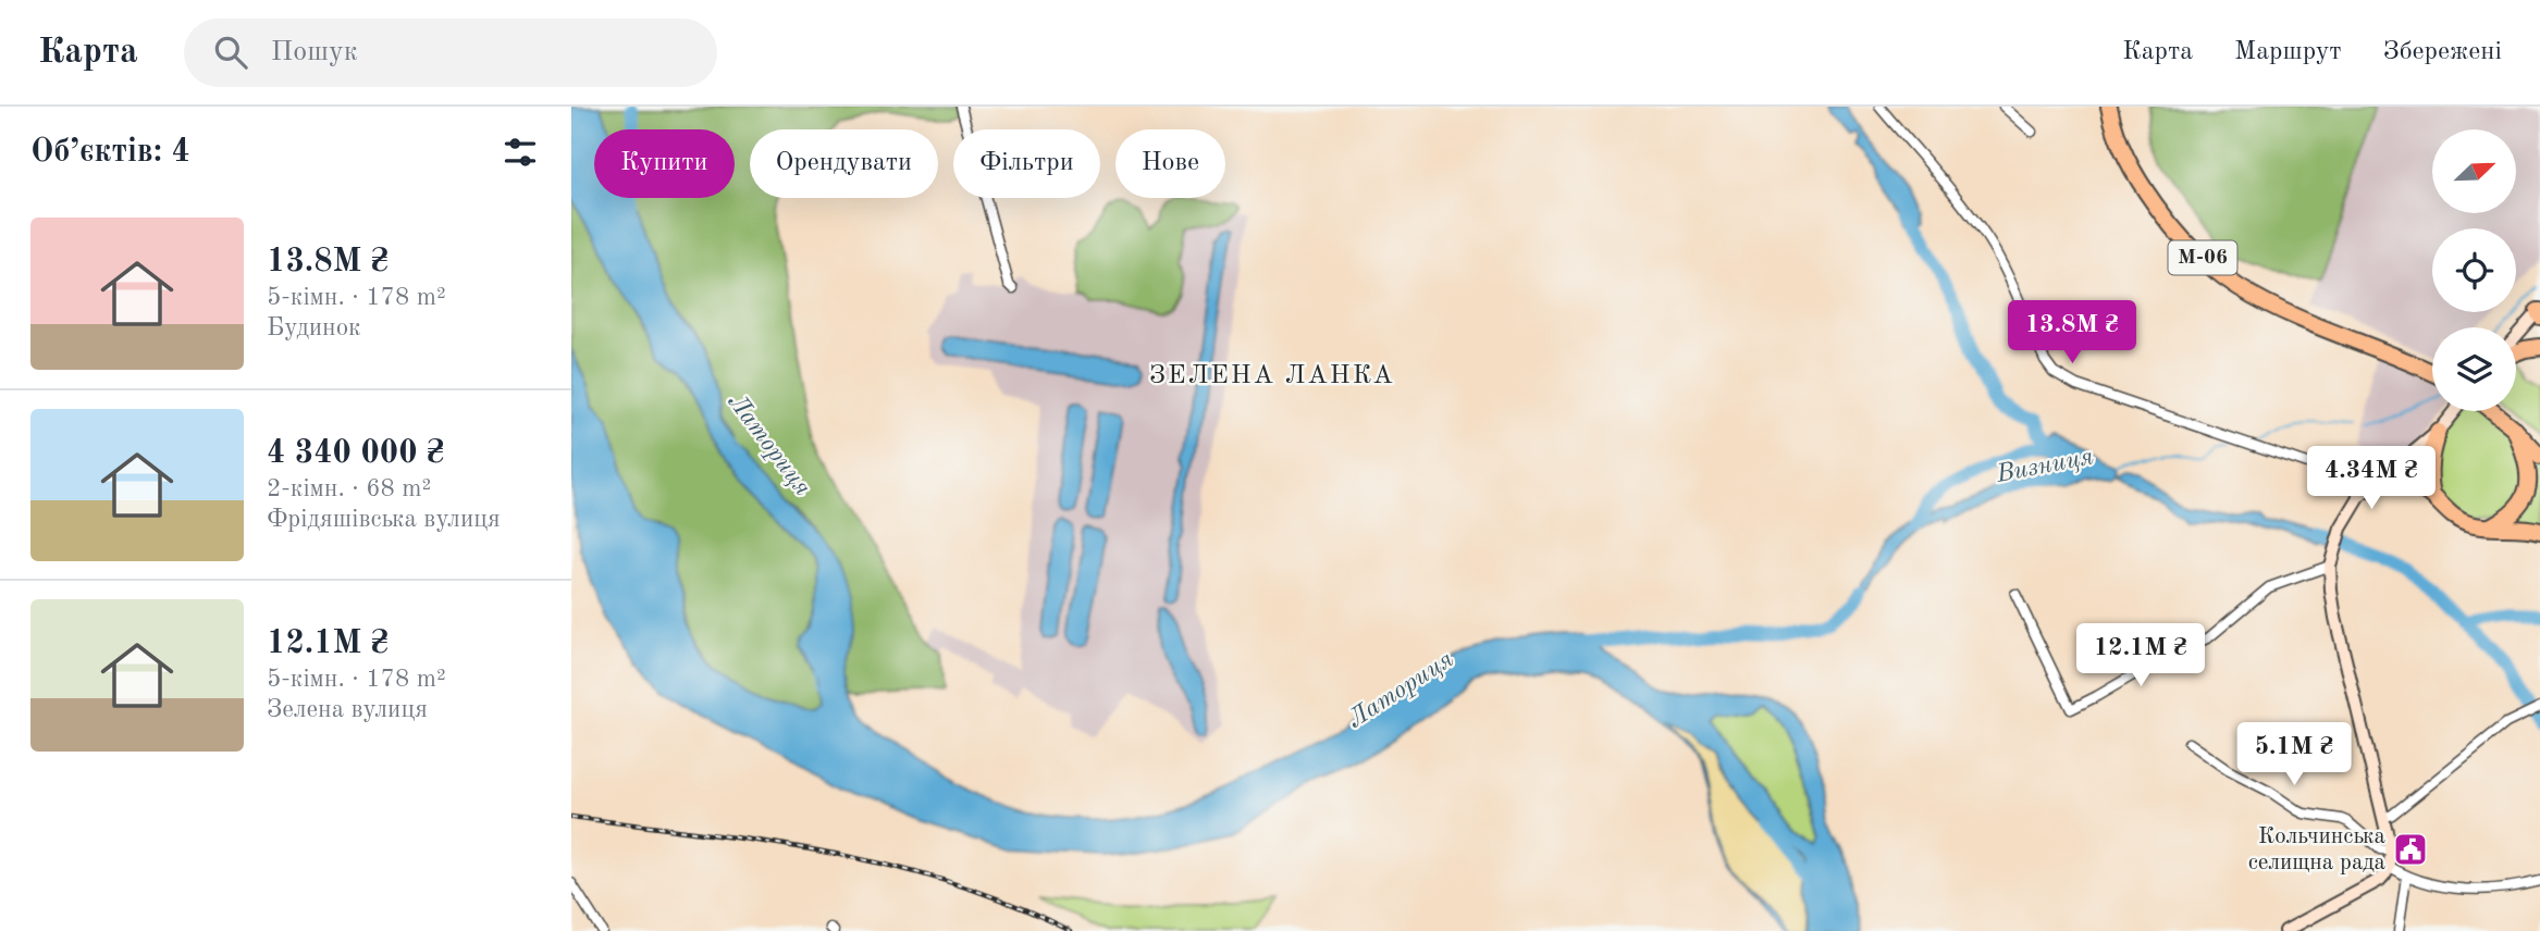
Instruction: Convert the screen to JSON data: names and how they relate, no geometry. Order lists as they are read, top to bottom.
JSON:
{
  "streets": {
    "highway": ["М-06"]
  },
  "districts": ["ЗЕЛЕНА ЛАНКА"],
  "water": ["Латориця", "Визниця"],
  "places": {
    "public building": ["Кольчинська селищна рада"]
  },
  "north": "top right",
  "page": {
    "header": "Карта",
    "search": "Пошук",
    "nav": ["Карта", "Маршрут", "Збережені"],
    "heading": "Об’єктів: 4",
    "chip": [
      "Купити",
      "Орендувати",
      "Фільтри",
      "Нове"
    ],
    "list": [
      {
        "name": "13.8M ₴",
        "note": "5-кімн. · 178 m² · Будинок"
      },
      {
        "name": "4 340 000 ₴",
        "note": "2-кімн. · 68 m² · Фрідяшівська вулиця"
      },
      {
        "name": "12.1M ₴",
        "note": "5-кімн. · 178 m² · Зелена вулиця"
      }
    ],
    "price": [
      "13.8M ₴",
      "4.34M ₴",
      "12.1M ₴",
      "5.1M ₴"
    ]
  }
}
